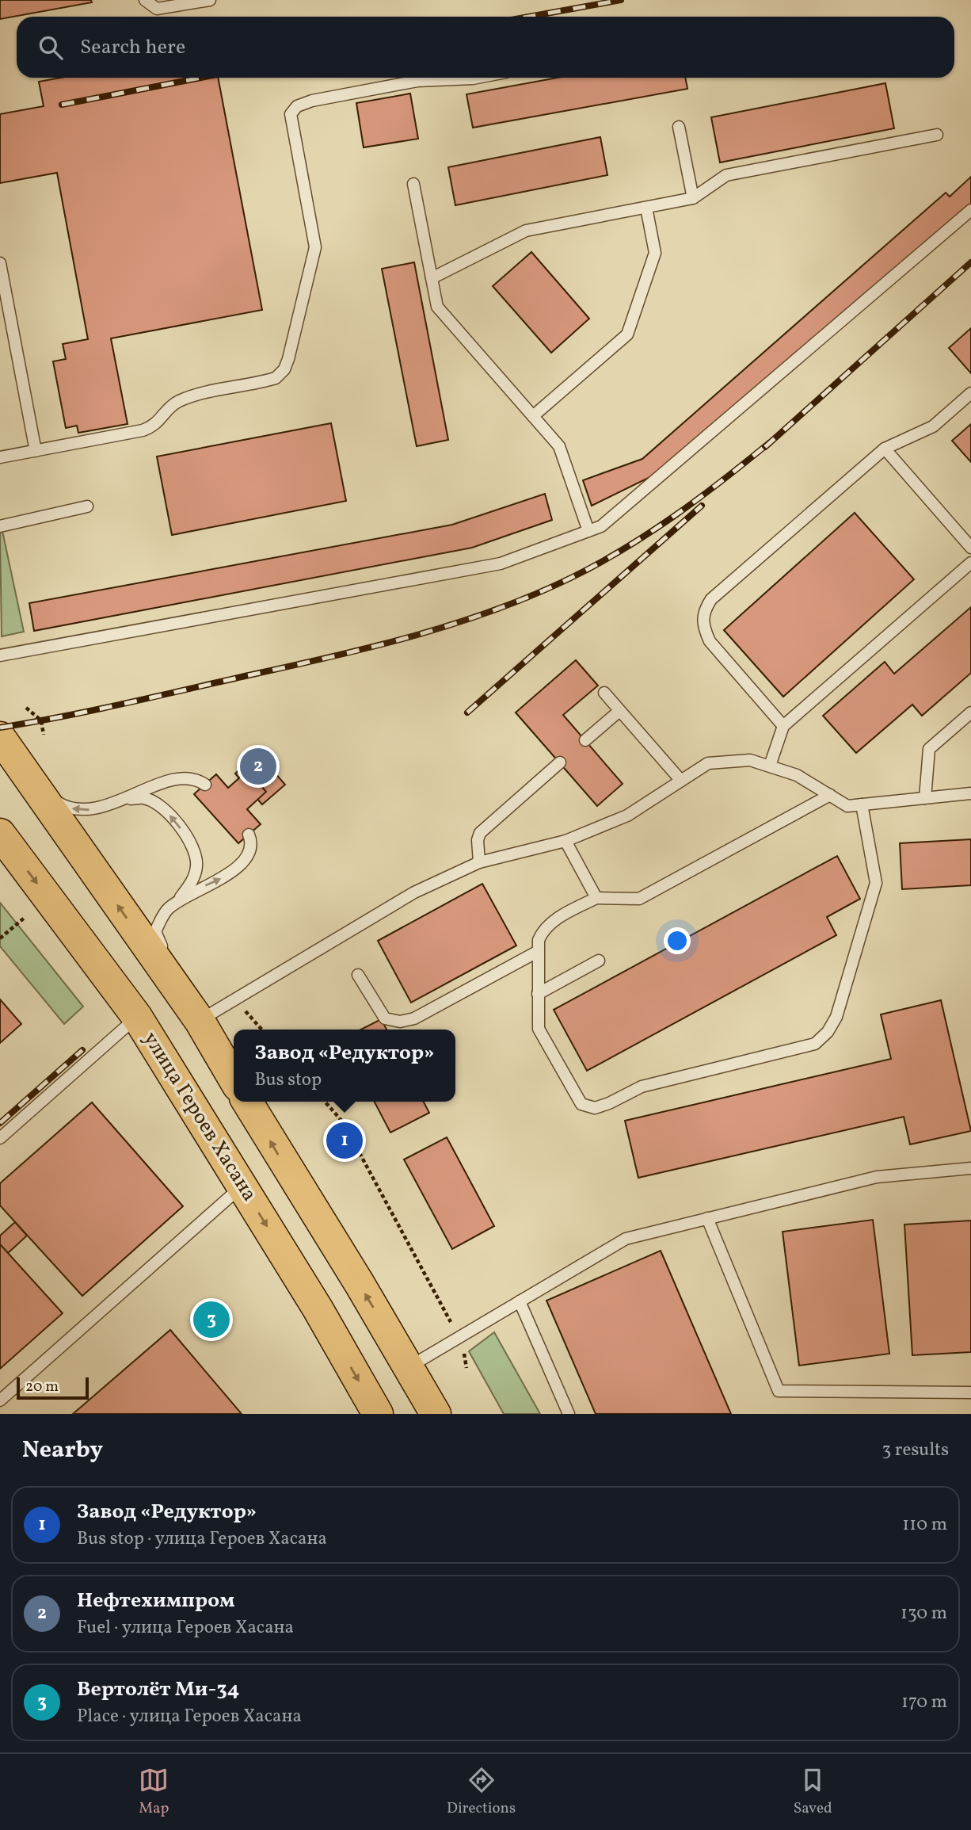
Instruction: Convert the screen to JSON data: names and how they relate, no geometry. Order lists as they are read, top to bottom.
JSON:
{
  "streets": {
    "main road": ["улица Героев Хасана"]
  },
  "scale_bar": "20 m",
  "page": {
    "search": "Search here",
    "pins": ["2", "1", "3"],
    "popup": ["Завод «Редуктор»", "Bus stop"],
    "scale": "20 m",
    "heading": ["Nearby", "3 results"],
    "list": [
      {
        "mark": "1",
        "name": "Завод «Редуктор»",
        "note": "Bus stop · улица Героев Хасана",
        "value": "110 m"
      },
      {
        "mark": "2",
        "name": "Нефтехимпром",
        "note": "Fuel · улица Героев Хасана",
        "value": "130 m"
      },
      {
        "mark": "3",
        "name": "Вертолёт Ми-34",
        "note": "Place · улица Героев Хасана",
        "value": "170 m"
      }
    ],
    "nav": ["Map", "Directions", "Saved"]
  }
}
